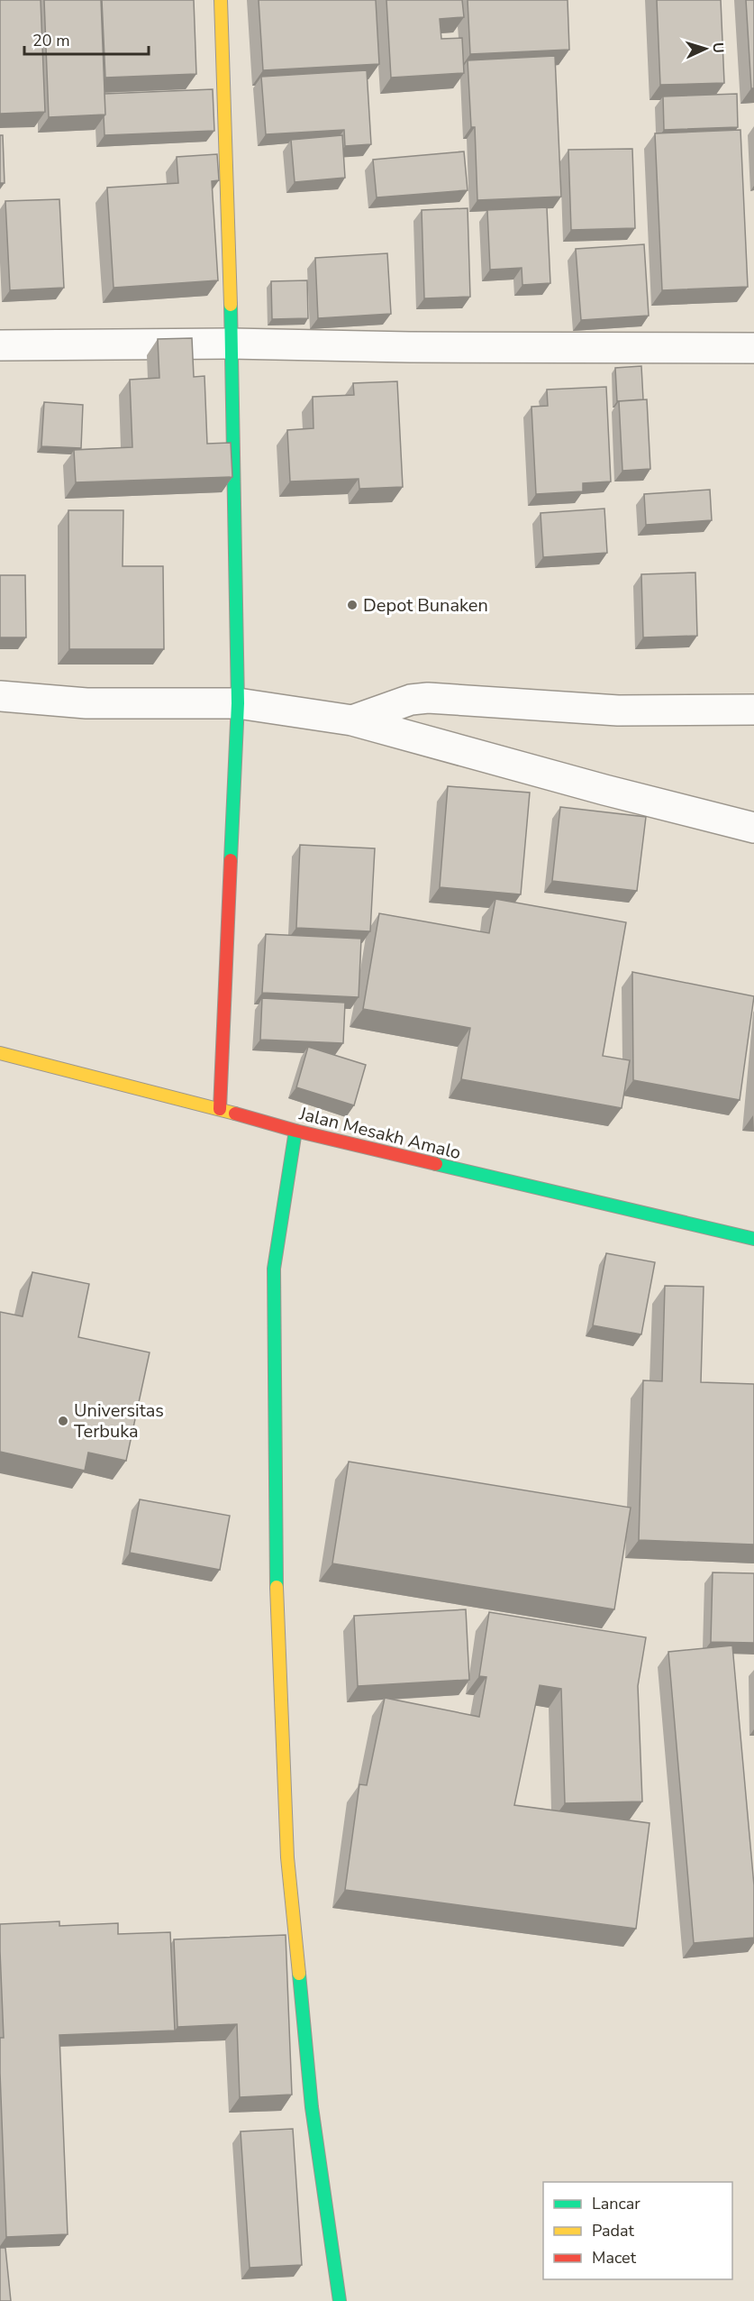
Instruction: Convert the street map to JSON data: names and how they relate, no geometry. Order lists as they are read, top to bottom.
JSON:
{
  "streets": {
    "street": ["Jalan Mesakh Amalo"]
  },
  "places": ["Depot Bunaken", "Universitas Terbuka"],
  "legend": ["Lancar", "Padat", "Macet"],
  "scale_bar": "20 m",
  "north": "right"
}
